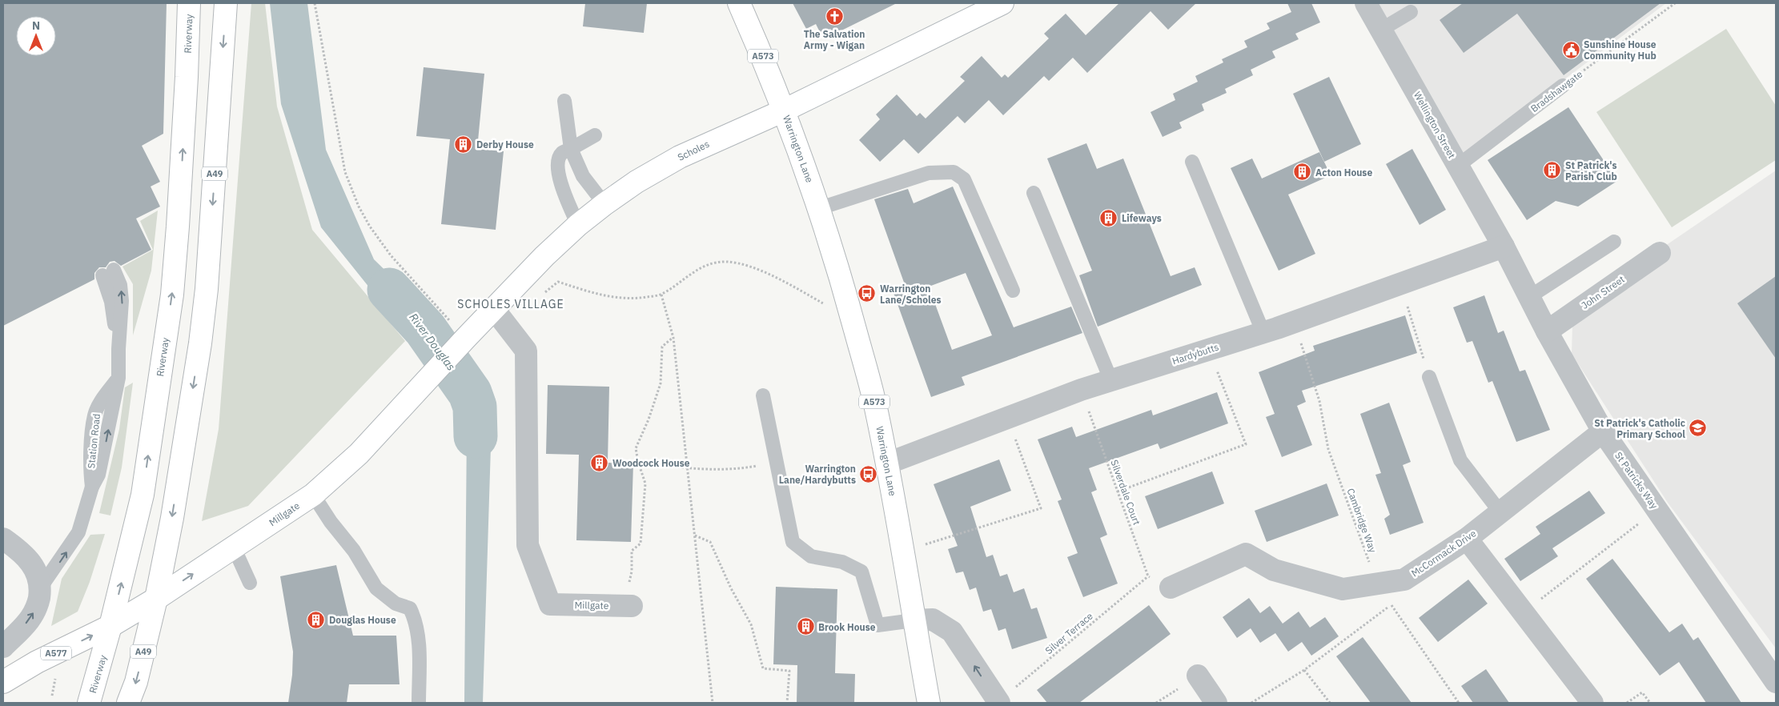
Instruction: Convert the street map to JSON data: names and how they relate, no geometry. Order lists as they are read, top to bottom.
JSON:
{
  "streets": {
    "main road": [
      "Riverway",
      "A573",
      "Warrington Lane",
      "Scholes",
      "A49",
      "Millgate",
      "A577"
    ],
    "street": [
      "Wellington Street",
      "John Street",
      "Hardybutts",
      "St Patricks Way",
      "McCormack Drive"
    ],
    "lane": ["Bradshawgate", "Station Road"],
    "path": ["Silverdale Court", "Cambridge Way", "Silver Terrace"]
  },
  "crossings": [
    ["Riverway", "Millgate"],
    ["Riverway", "A577"],
    ["A573", "Warrington Lane"],
    ["A573", "Scholes"],
    ["Bradshawgate", "Wellington Street"],
    ["Wellington Street", "Hardybutts"],
    ["Wellington Street", "St Patricks Way"],
    ["Warrington Lane", "Scholes"],
    ["Warrington Lane", "Hardybutts"],
    ["Scholes", "Millgate"],
    ["A49", "Millgate"],
    ["John Street", "St Patricks Way"],
    ["Hardybutts", "St Patricks Way"],
    ["Hardybutts", "Silverdale Court"],
    ["Hardybutts", "Cambridge Way"],
    ["St Patricks Way", "McCormack Drive"],
    ["Silverdale Court", "Silver Terrace"],
    ["Millgate", "A577"],
    ["Cambridge Way", "McCormack Drive"]
  ],
  "one_way": ["Station Road"],
  "districts": ["SCHOLES VILLAGE"],
  "water": ["River Douglas"],
  "places": {
    "church": ["The Salvation Army - Wigan"],
    "public building": ["Sunshine House Community Hub"],
    "building": [
      "Derby House",
      "St Patrick's Parish Club",
      "Acton House",
      "Lifeways",
      "Woodcock House",
      "Douglas House",
      "Brook House"
    ],
    "bus stop": ["Warrington Lane/Scholes", "Warrington Lane/Hardybutts"],
    "school or university": ["St Patrick's Catholic Primary School"]
  },
  "north": "top"
}
